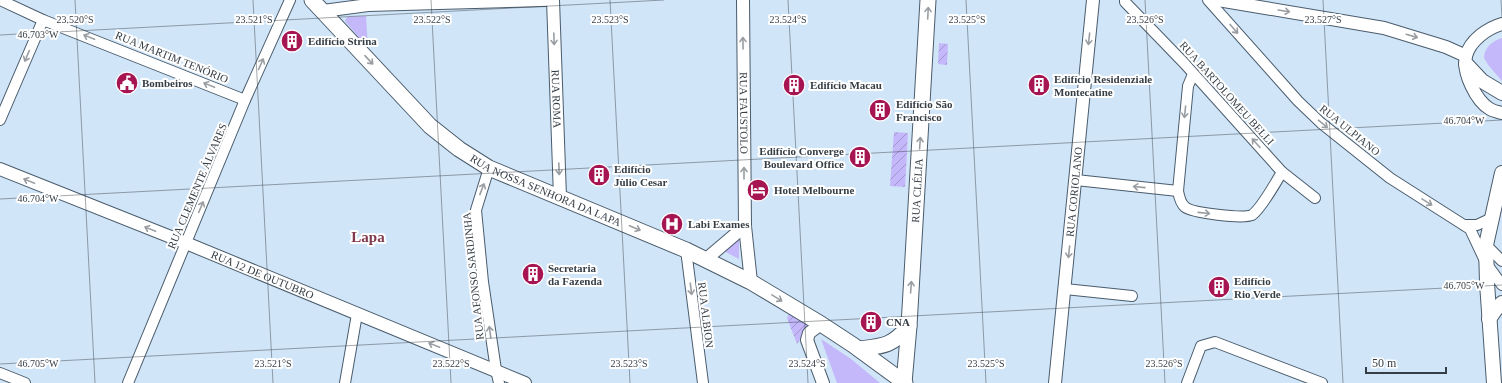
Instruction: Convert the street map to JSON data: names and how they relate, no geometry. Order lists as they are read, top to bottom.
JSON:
{
  "streets": {
    "main road": ["RUA NOSSA SENHORA DA LAPA", "RUA CLÉLIA"],
    "street": [
      "RUA MARTIM TENÓRIO",
      "RUA BARTOLOMEU BELLI",
      "RUA ROMA",
      "RUA FAUSTOLO",
      "RUA ULPIANO",
      "RUA CLEMENTE ÁLVARES",
      "RUA CORIOLANO",
      "RUA 12 DE OUTUBRO",
      "RUA AFONSO SARDINHA",
      "RUA ALBION"
    ]
  },
  "crossings": [
    ["RUA MARTIM TENÓRIO", "RUA CLEMENTE ÁLVARES"],
    ["RUA ROMA", "RUA NOSSA SENHORA DA LAPA"],
    ["RUA FAUSTOLO", "RUA NOSSA SENHORA DA LAPA"],
    ["RUA CLEMENTE ÁLVARES", "RUA 12 DE OUTUBRO"],
    ["RUA NOSSA SENHORA DA LAPA", "RUA CLÉLIA"],
    ["RUA NOSSA SENHORA DA LAPA", "RUA AFONSO SARDINHA"],
    ["RUA NOSSA SENHORA DA LAPA", "RUA ALBION"],
    ["RUA 12 DE OUTUBRO", "RUA AFONSO SARDINHA"]
  ],
  "one_way": [
    "RUA MARTIM TENÓRIO",
    "RUA BARTOLOMEU BELLI",
    "RUA ROMA",
    "RUA FAUSTOLO",
    "RUA ULPIANO",
    "RUA CLEMENTE ÁLVARES",
    "RUA NOSSA SENHORA DA LAPA",
    "RUA CLÉLIA",
    "RUA 12 DE OUTUBRO",
    "RUA AFONSO SARDINHA",
    "RUA ALBION"
  ],
  "districts": ["Lapa"],
  "places": {
    "building": [
      "Edifício Strina",
      "Edifício Macau",
      "Edifício Residenziale Montecatine",
      "Edifício São Francisco",
      "Edifício Converge Boulevard Office",
      "Edifício Jùlio Cesar",
      "Secretaria da Fazenda",
      "Edifício Rio Verde",
      "CNA"
    ],
    "public building": ["Bombeiros"],
    "hotel": ["Hotel Melbourne"],
    "hospital": ["Labi Exames"]
  },
  "scale_bar": "50 m",
  "coordinates": [
    "23.520°S",
    "23.521°S",
    "23.522°S",
    "23.523°S",
    "23.524°S",
    "23.525°S",
    "23.526°S",
    "23.527°S",
    "46.703°W",
    "46.704°W",
    "46.705°W"
  ]
}
